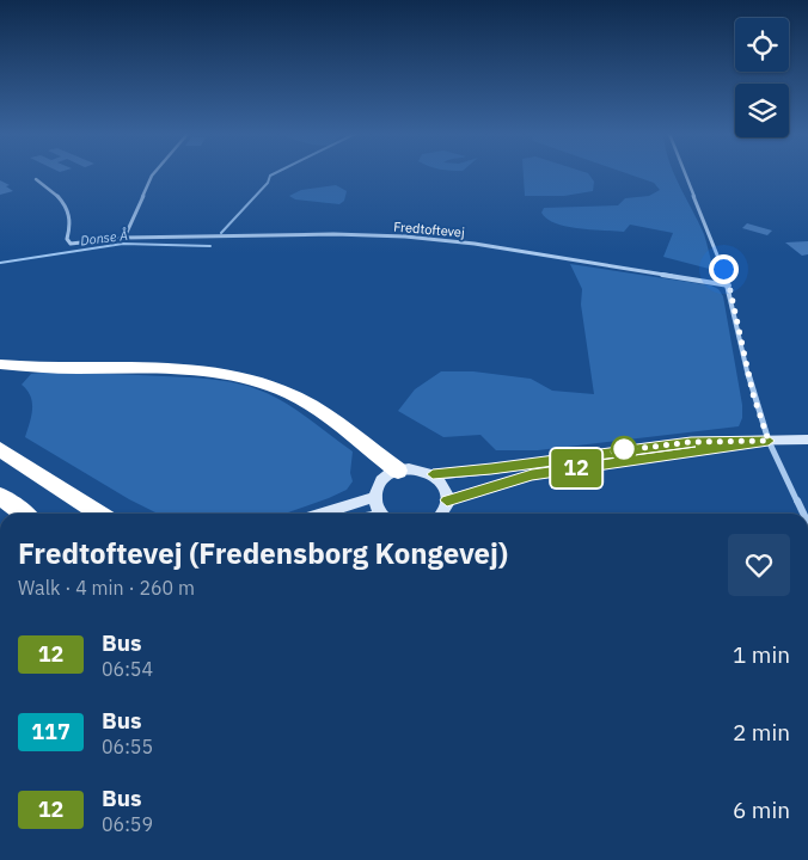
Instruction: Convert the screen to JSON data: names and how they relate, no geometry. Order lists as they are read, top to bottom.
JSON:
{
  "streets": {
    "street": ["Fredtoftevej"]
  },
  "water": ["Donse Å"],
  "lines": ["bus line 12"],
  "page": {
    "on_map": "12",
    "heading": ["Fredtoftevej (Fredensborg Kongevej)", "Walk · 4 min · 260 m"],
    "list": [
      {
        "mark": "12",
        "name": "Bus",
        "note": "06:54",
        "value": "1 min"
      },
      {
        "mark": "117",
        "name": "Bus",
        "note": "06:55",
        "value": "2 min"
      },
      {
        "mark": "12",
        "name": "Bus",
        "note": "06:59",
        "value": "6 min"
      }
    ]
  }
}
